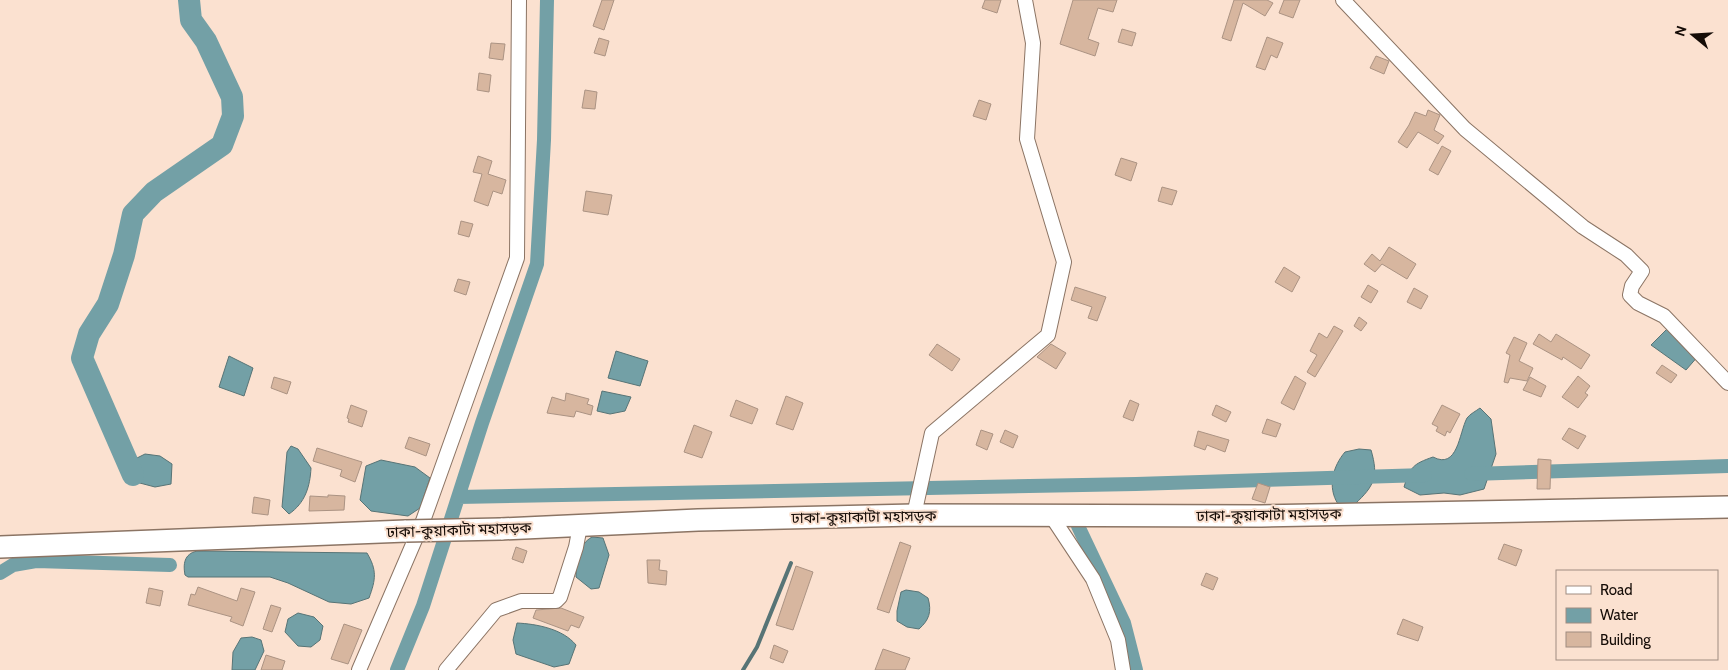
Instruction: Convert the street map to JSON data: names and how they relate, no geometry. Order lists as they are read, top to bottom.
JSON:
{
  "streets": {
    "main road": ["ঢাকা-কুয়াকাটা মহাসড়ক"]
  },
  "legend": ["Road", "Water", "Building"],
  "north": "left"
}
